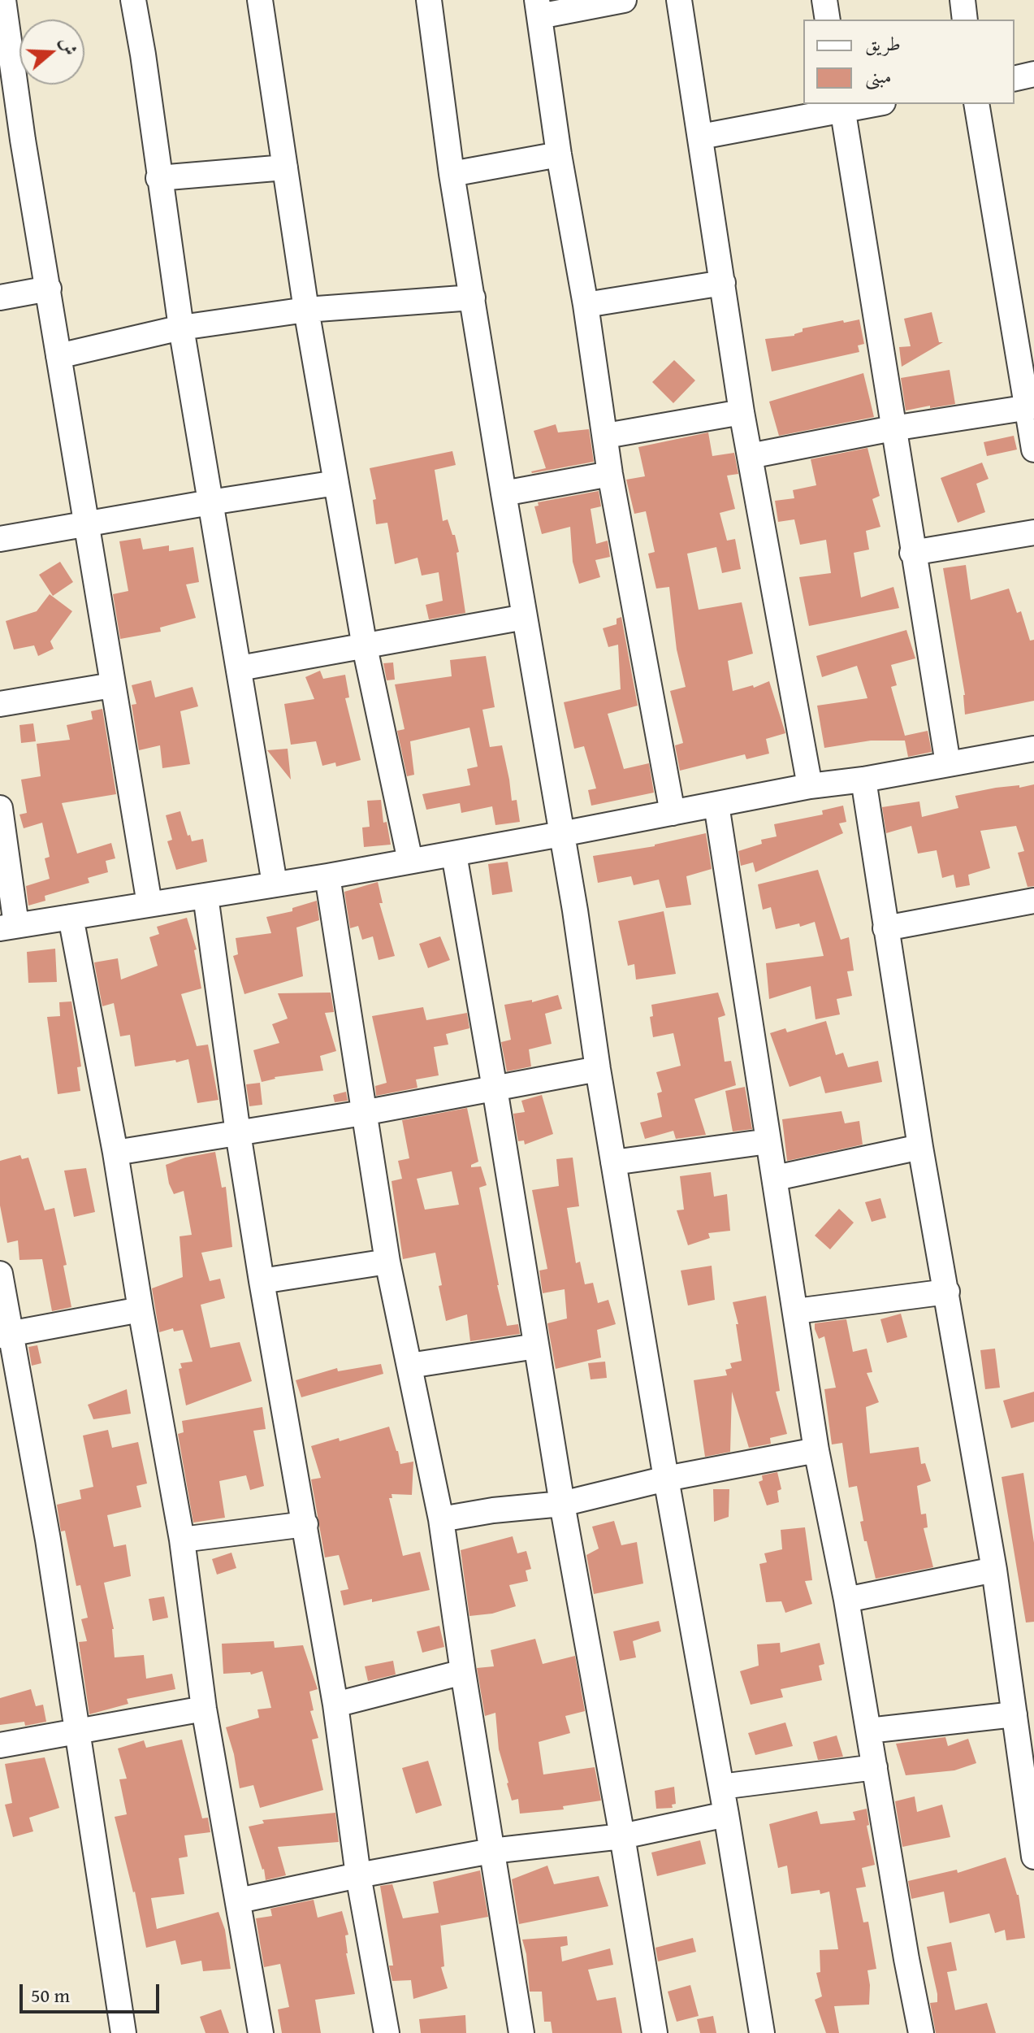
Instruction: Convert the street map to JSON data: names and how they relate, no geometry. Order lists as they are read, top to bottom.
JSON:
{
  "legend": ["طريق", "مبنى"],
  "scale_bar": "50 m",
  "north": "right"
}
